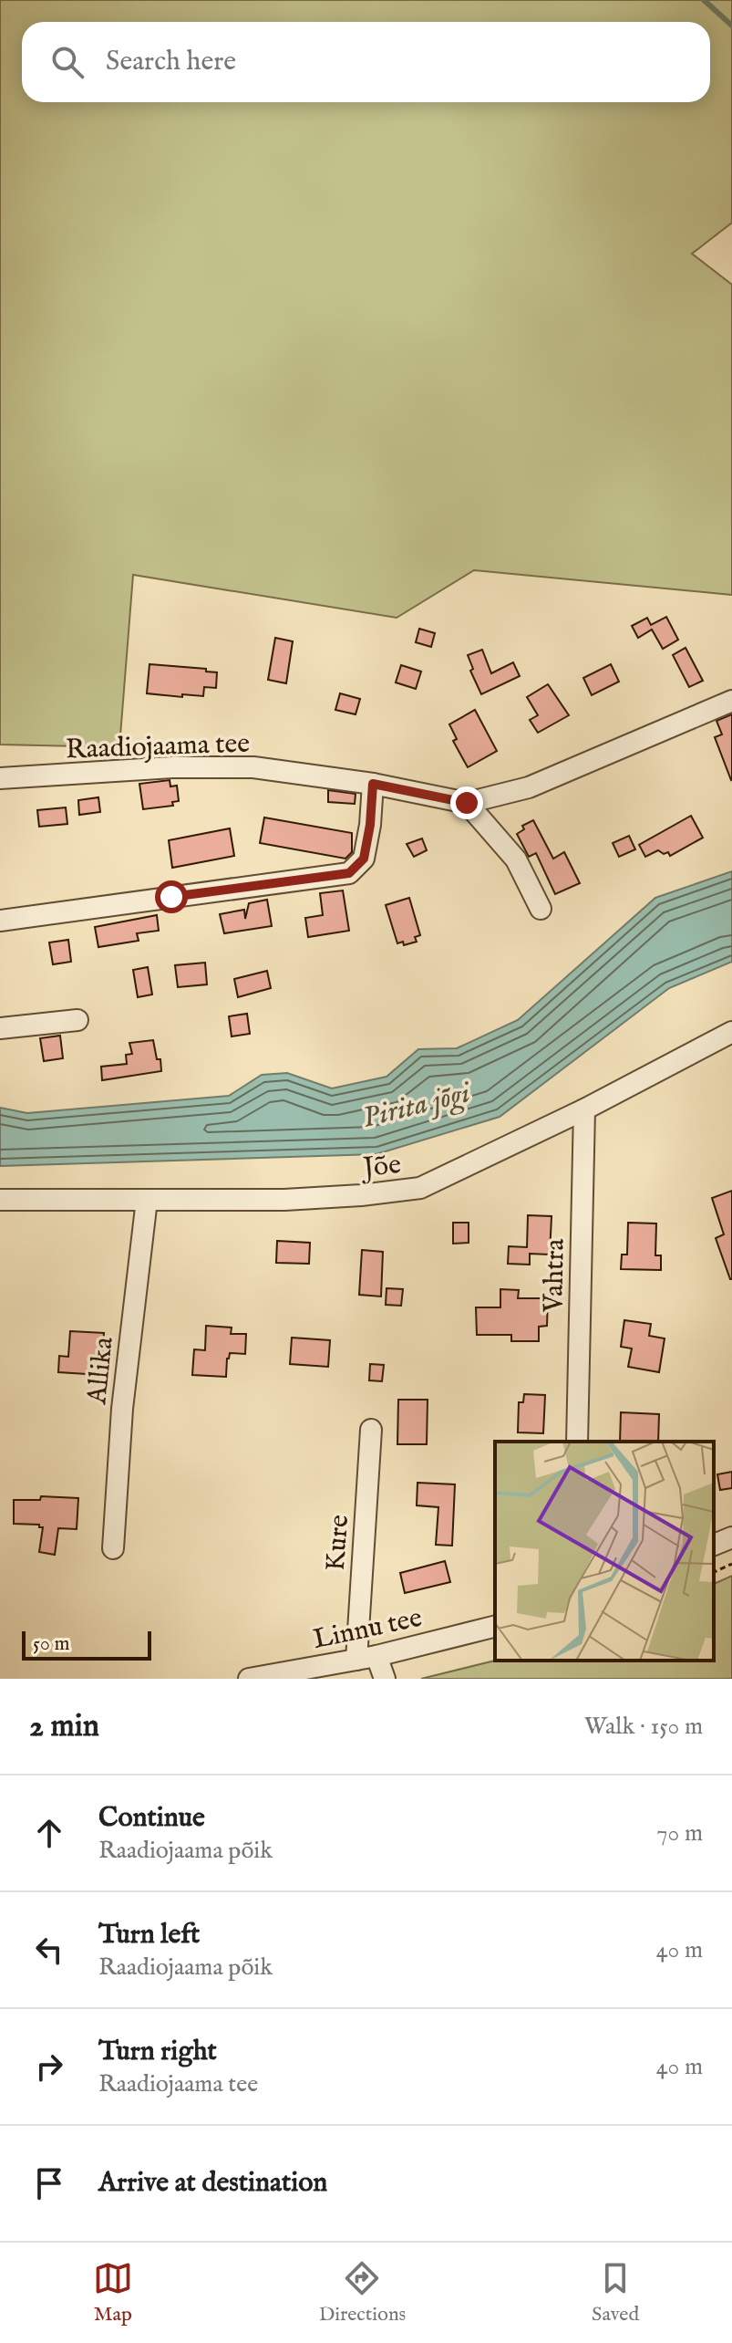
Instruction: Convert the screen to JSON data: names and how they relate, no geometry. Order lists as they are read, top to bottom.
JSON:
{
  "streets": {
    "street": [
      "Raadiojaama tee",
      "Jõe",
      "Vahtra",
      "Allika",
      "Kure",
      "Linnu tee"
    ]
  },
  "crossings": [
    ["Jõe", "Vahtra"],
    ["Jõe", "Allika"],
    ["Kure", "Linnu tee"]
  ],
  "water": ["Pirita jõgi"],
  "scale_bar": "50 m",
  "page": {
    "search": "Search here",
    "scale": "50 m",
    "heading": ["2 min", "Walk · 150 m"],
    "list": [
      ["Continue", "Raadiojaama põik", "70 m"],
      ["Turn left", "Raadiojaama põik", "40 m"],
      ["Turn right", "Raadiojaama tee", "40 m"],
      "Arrive at destination"
    ],
    "nav": ["Map", "Directions", "Saved"]
  }
}
